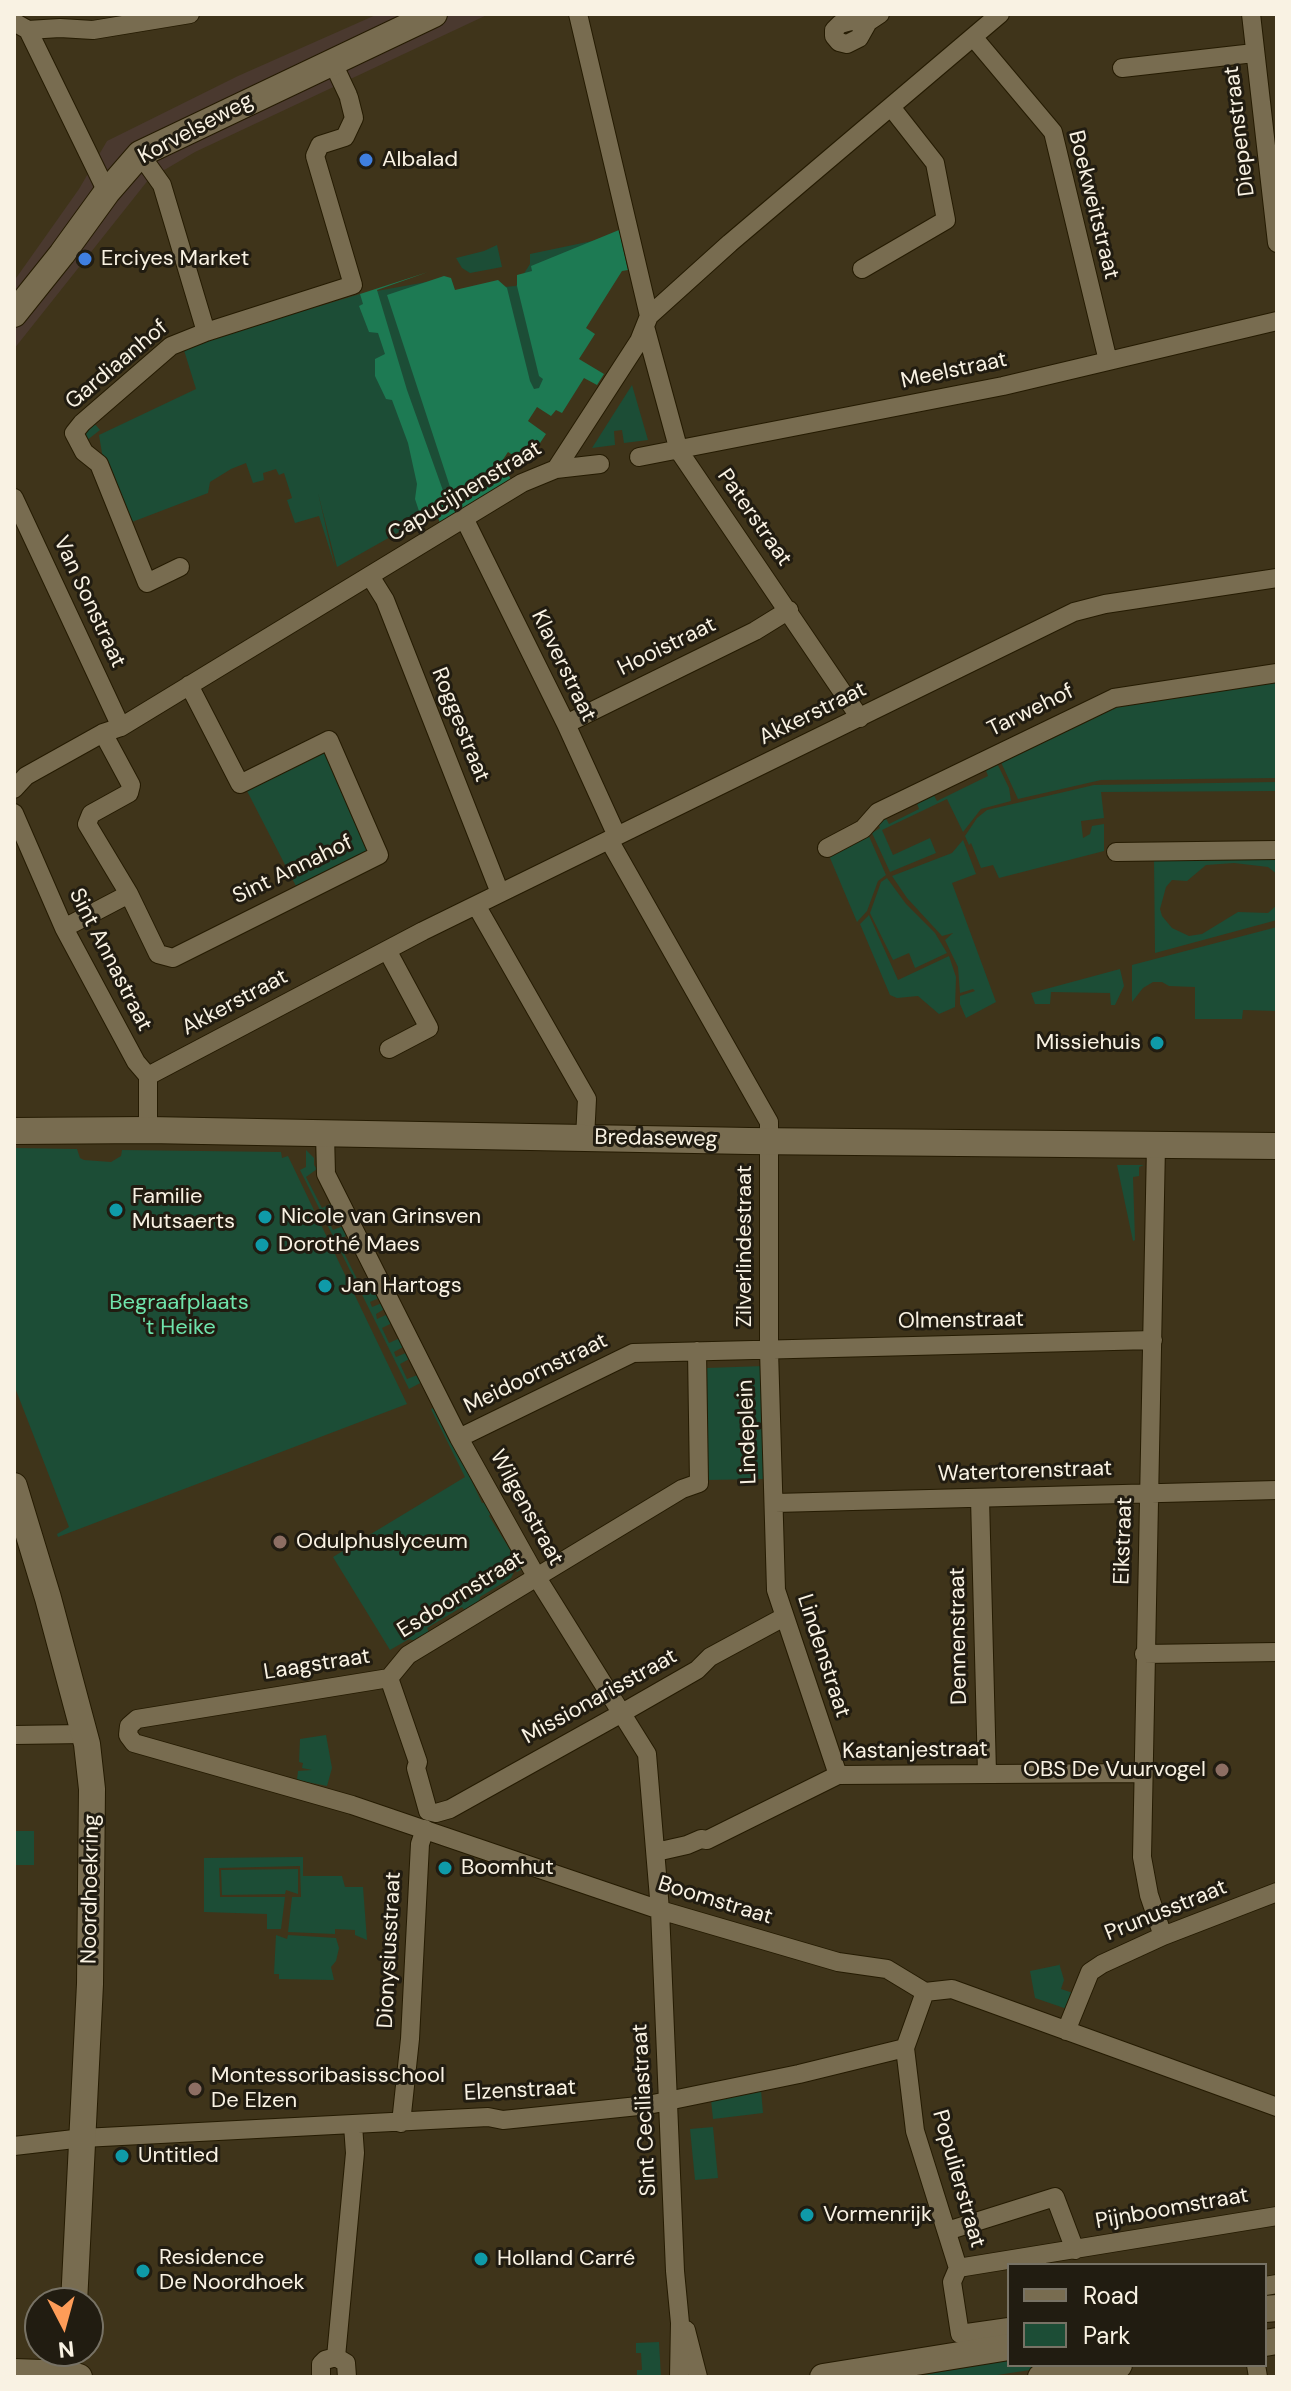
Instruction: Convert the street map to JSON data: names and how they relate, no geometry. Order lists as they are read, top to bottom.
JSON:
{
  "streets": {
    "street": [
      "Korvelseweg",
      "Diepenstraat",
      "Boekweitstraat",
      "Gardiaanhof",
      "Meelstraat",
      "Capucijnenstraat",
      "Paterstraat",
      "Van Sonstraat",
      "Hooistraat",
      "Klaverstraat",
      "Tarwehof",
      "Akkerstraat",
      "Roggestraat",
      "Sint Annahof",
      "Sint Annastraat",
      "Bredaseweg",
      "Zilverlindestraat",
      "Olmenstraat",
      "Meidoornstraat",
      "Lindeplein",
      "Watertorenstraat",
      "Wilgenstraat",
      "Eikstraat",
      "Esdoornstraat",
      "Dennenstraat",
      "Lindenstraat",
      "Laagstraat",
      "Missionarisstraat",
      "Kastanjestraat",
      "Noordhoekring",
      "Boomstraat",
      "Prunusstraat",
      "Dionysiusstraat",
      "Elzenstraat",
      "Sint Ceciliastraat",
      "Populierstraat",
      "Pijnboomstraat"
    ]
  },
  "crossings": [
    ["Korvelseweg", "Gardiaanhof"],
    ["Boekweitstraat", "Meelstraat"],
    ["Boekweitstraat", "Capucijnenstraat"],
    ["Meelstraat", "Paterstraat"],
    ["Capucijnenstraat", "Paterstraat"],
    ["Capucijnenstraat", "Van Sonstraat"],
    ["Capucijnenstraat", "Klaverstraat"],
    ["Capucijnenstraat", "Roggestraat"],
    ["Capucijnenstraat", "Sint Annahof"],
    ["Paterstraat", "Hooistraat"],
    ["Paterstraat", "Akkerstraat"],
    ["Van Sonstraat", "Sint Annahof"],
    ["Hooistraat", "Klaverstraat"],
    ["Klaverstraat", "Akkerstraat"],
    ["Klaverstraat", "Bredaseweg"],
    ["Klaverstraat", "Zilverlindestraat"],
    ["Akkerstraat", "Roggestraat"],
    ["Akkerstraat", "Sint Annastraat"],
    ["Bredaseweg", "Zilverlindestraat"],
    ["Bredaseweg", "Wilgenstraat"],
    ["Bredaseweg", "Eikstraat"],
    ["Zilverlindestraat", "Olmenstraat"],
    ["Zilverlindestraat", "Lindeplein"],
    ["Olmenstraat", "Lindeplein"],
    ["Olmenstraat", "Eikstraat"],
    ["Meidoornstraat", "Lindeplein"],
    ["Meidoornstraat", "Wilgenstraat"],
    ["Lindeplein", "Watertorenstraat"],
    ["Lindeplein", "Esdoornstraat"],
    ["Lindeplein", "Lindenstraat"],
    ["Watertorenstraat", "Eikstraat"],
    ["Watertorenstraat", "Dennenstraat"],
    ["Watertorenstraat", "Lindenstraat"],
    ["Wilgenstraat", "Esdoornstraat"],
    ["Wilgenstraat", "Missionarisstraat"],
    ["Wilgenstraat", "Kastanjestraat"],
    ["Wilgenstraat", "Boomstraat"],
    ["Wilgenstraat", "Sint Ceciliastraat"],
    ["Eikstraat", "Kastanjestraat"],
    ["Eikstraat", "Prunusstraat"],
    ["Esdoornstraat", "Laagstraat"],
    ["Dennenstraat", "Kastanjestraat"],
    ["Lindenstraat", "Missionarisstraat"],
    ["Lindenstraat", "Kastanjestraat"],
    ["Laagstraat", "Missionarisstraat"],
    ["Laagstraat", "Boomstraat"],
    ["Laagstraat", "Dionysiusstraat"],
    ["Missionarisstraat", "Boomstraat"],
    ["Missionarisstraat", "Dionysiusstraat"],
    ["Noordhoekring", "Elzenstraat"],
    ["Boomstraat", "Prunusstraat"],
    ["Boomstraat", "Dionysiusstraat"],
    ["Boomstraat", "Sint Ceciliastraat"],
    ["Boomstraat", "Populierstraat"],
    ["Dionysiusstraat", "Elzenstraat"],
    ["Elzenstraat", "Sint Ceciliastraat"],
    ["Elzenstraat", "Populierstraat"],
    ["Populierstraat", "Pijnboomstraat"]
  ],
  "parks": ["Begraafplaats 't Heike"],
  "places": [
    "Albalad",
    "Erciyes Market",
    "Missiehuis",
    "Familie Mutsaerts",
    "Nicole van Grinsven",
    "Dorothé Maes",
    "Jan Hartogs",
    "Odulphuslyceum",
    "OBS De Vuurvogel",
    "Boomhut",
    "Montessoribasisschool De Elzen",
    "Untitled",
    "Vormenrijk",
    "Holland Carré",
    "Residence De Noordhoek"
  ],
  "legend": ["Road", "Park"],
  "north": "bottom"
}
